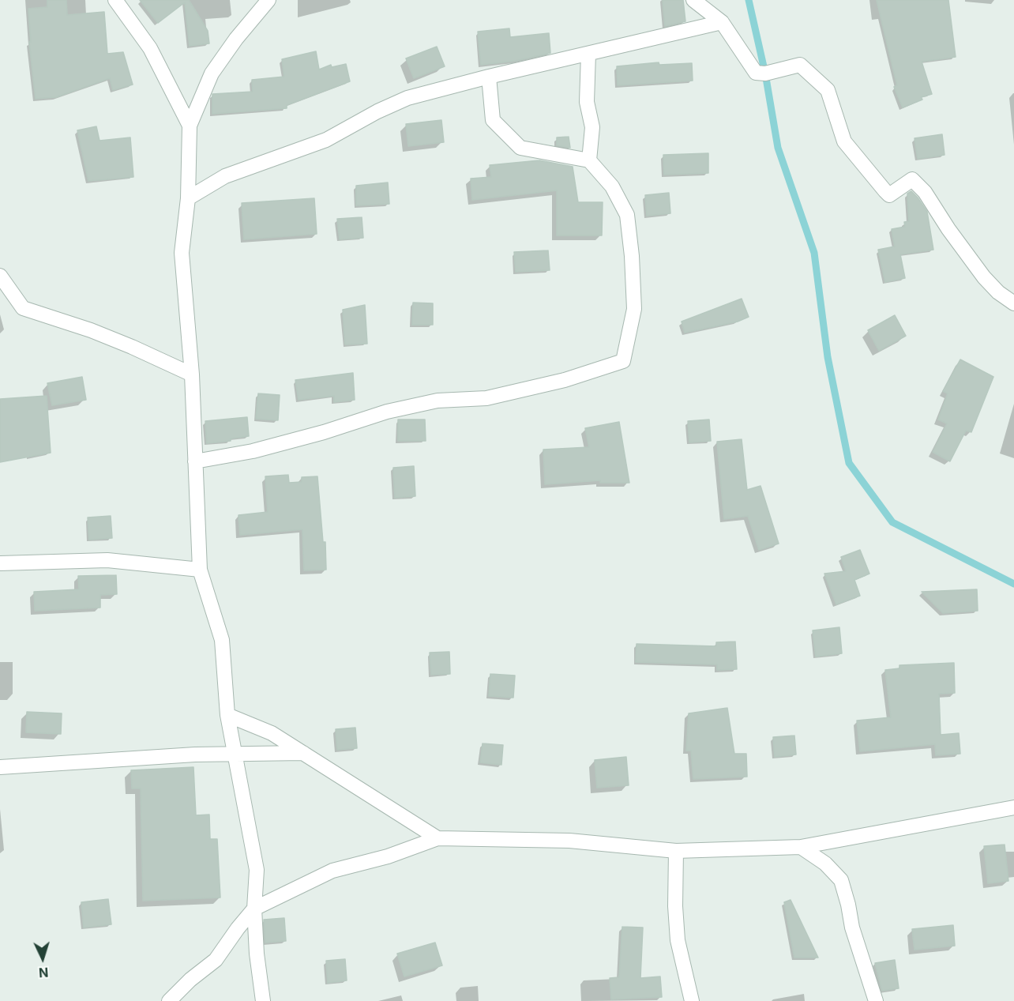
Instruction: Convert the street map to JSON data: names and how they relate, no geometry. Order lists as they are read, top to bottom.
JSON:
{
  "north": "bottom"
}
